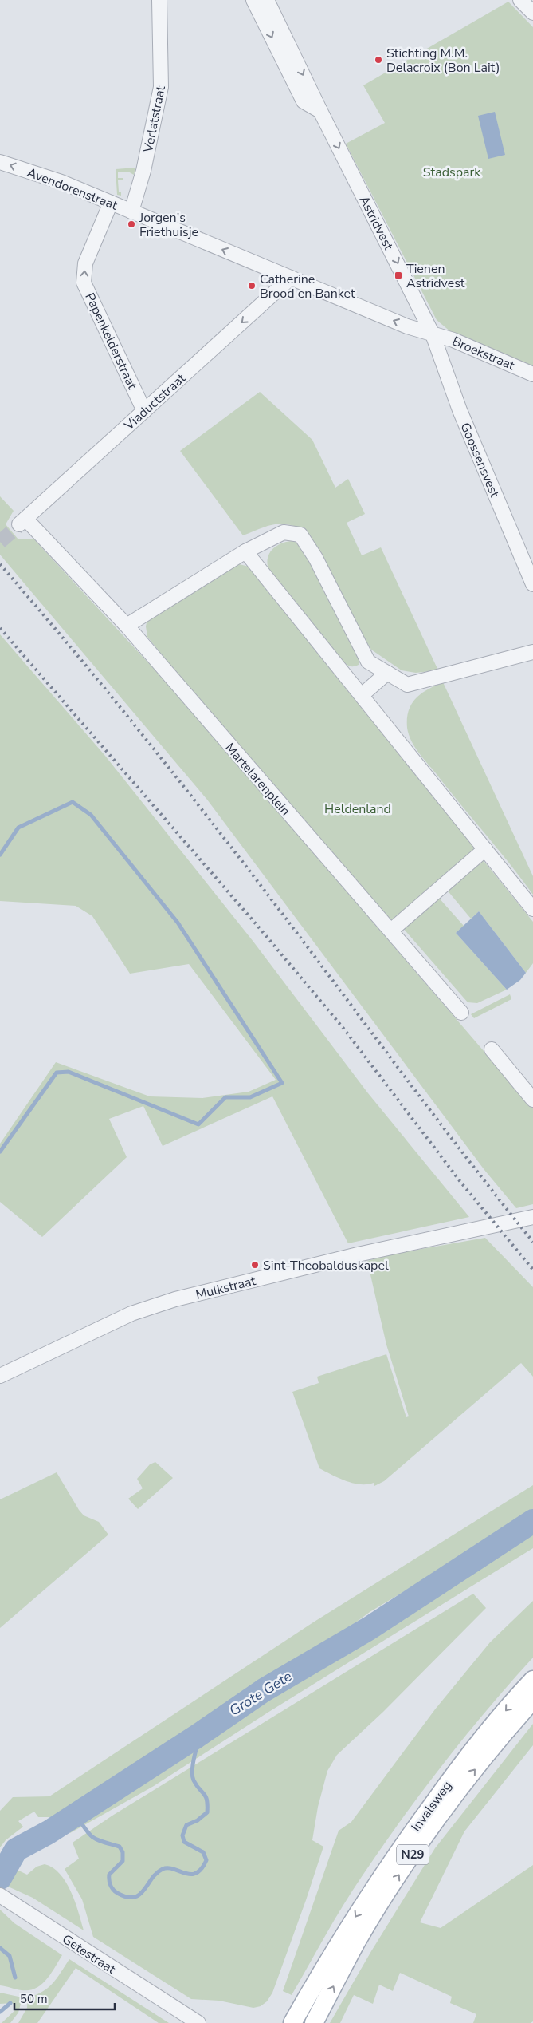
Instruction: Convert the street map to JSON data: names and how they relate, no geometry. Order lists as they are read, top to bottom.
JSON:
{
  "streets": {
    "main road": ["Invalsweg", "N29"],
    "street": [
      "Verlatstraat",
      "Avendorenstraat",
      "Astridvest",
      "Papenkelderstraat",
      "Broekstraat",
      "Viaductstraat",
      "Goossensvest",
      "Martelarenplein",
      "Mulkstraat",
      "Getestraat"
    ]
  },
  "crossings": [
    ["Verlatstraat", "Avendorenstraat"],
    ["Avendorenstraat", "Astridvest"],
    ["Avendorenstraat", "Papenkelderstraat"],
    ["Avendorenstraat", "Broekstraat"],
    ["Avendorenstraat", "Viaductstraat"],
    ["Avendorenstraat", "Goossensvest"],
    ["Astridvest", "Broekstraat"],
    ["Astridvest", "Goossensvest"],
    ["Papenkelderstraat", "Viaductstraat"],
    ["Broekstraat", "Goossensvest"],
    ["Viaductstraat", "Martelarenplein"]
  ],
  "one_way": ["Avendorenstraat", "Papenkelderstraat", "Viaductstraat"],
  "water": ["Grote Gete"],
  "parks": ["Stadspark", "Heldenland"],
  "places": {
    "other": [
      "Stichting M.M. Delacroix (Bon Lait)",
      "Jorgen's Friethuisje",
      "Catherine Brood en Banket",
      "Sint-Theobalduskapel"
    ],
    "transit": ["Tienen Astridvest"]
  },
  "scale_bar": "50 m"
}
